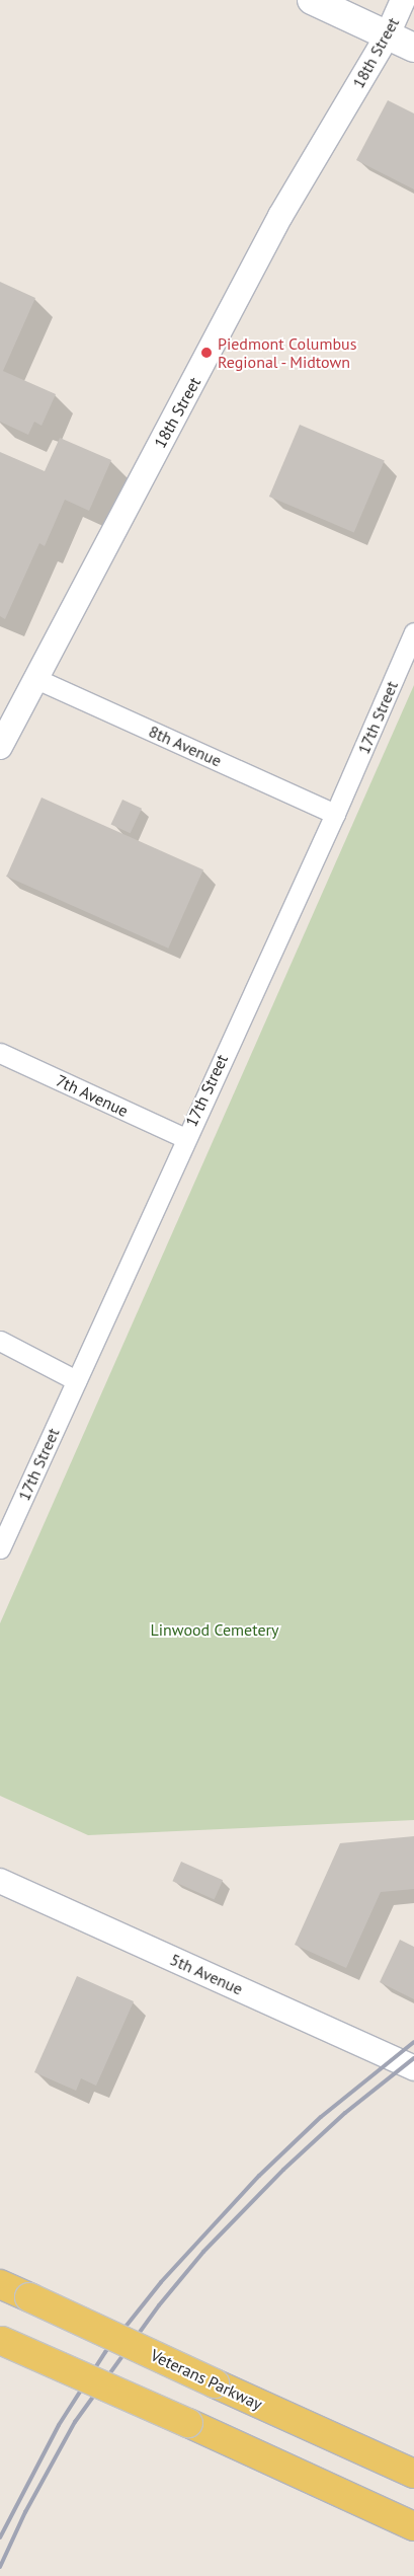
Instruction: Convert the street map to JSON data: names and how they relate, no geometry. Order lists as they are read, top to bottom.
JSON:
{
  "streets": {
    "main road": ["Veterans Parkway"],
    "street": [
      "18th Street",
      "17th Street",
      "8th Avenue",
      "7th Avenue",
      "5th Avenue"
    ]
  },
  "crossings": [
    ["18th Street", "8th Avenue"],
    ["17th Street", "8th Avenue"],
    ["17th Street", "7th Avenue"]
  ],
  "parks": ["Linwood Cemetery"],
  "places": ["Piedmont Columbus Regional - Midtown"]
}
